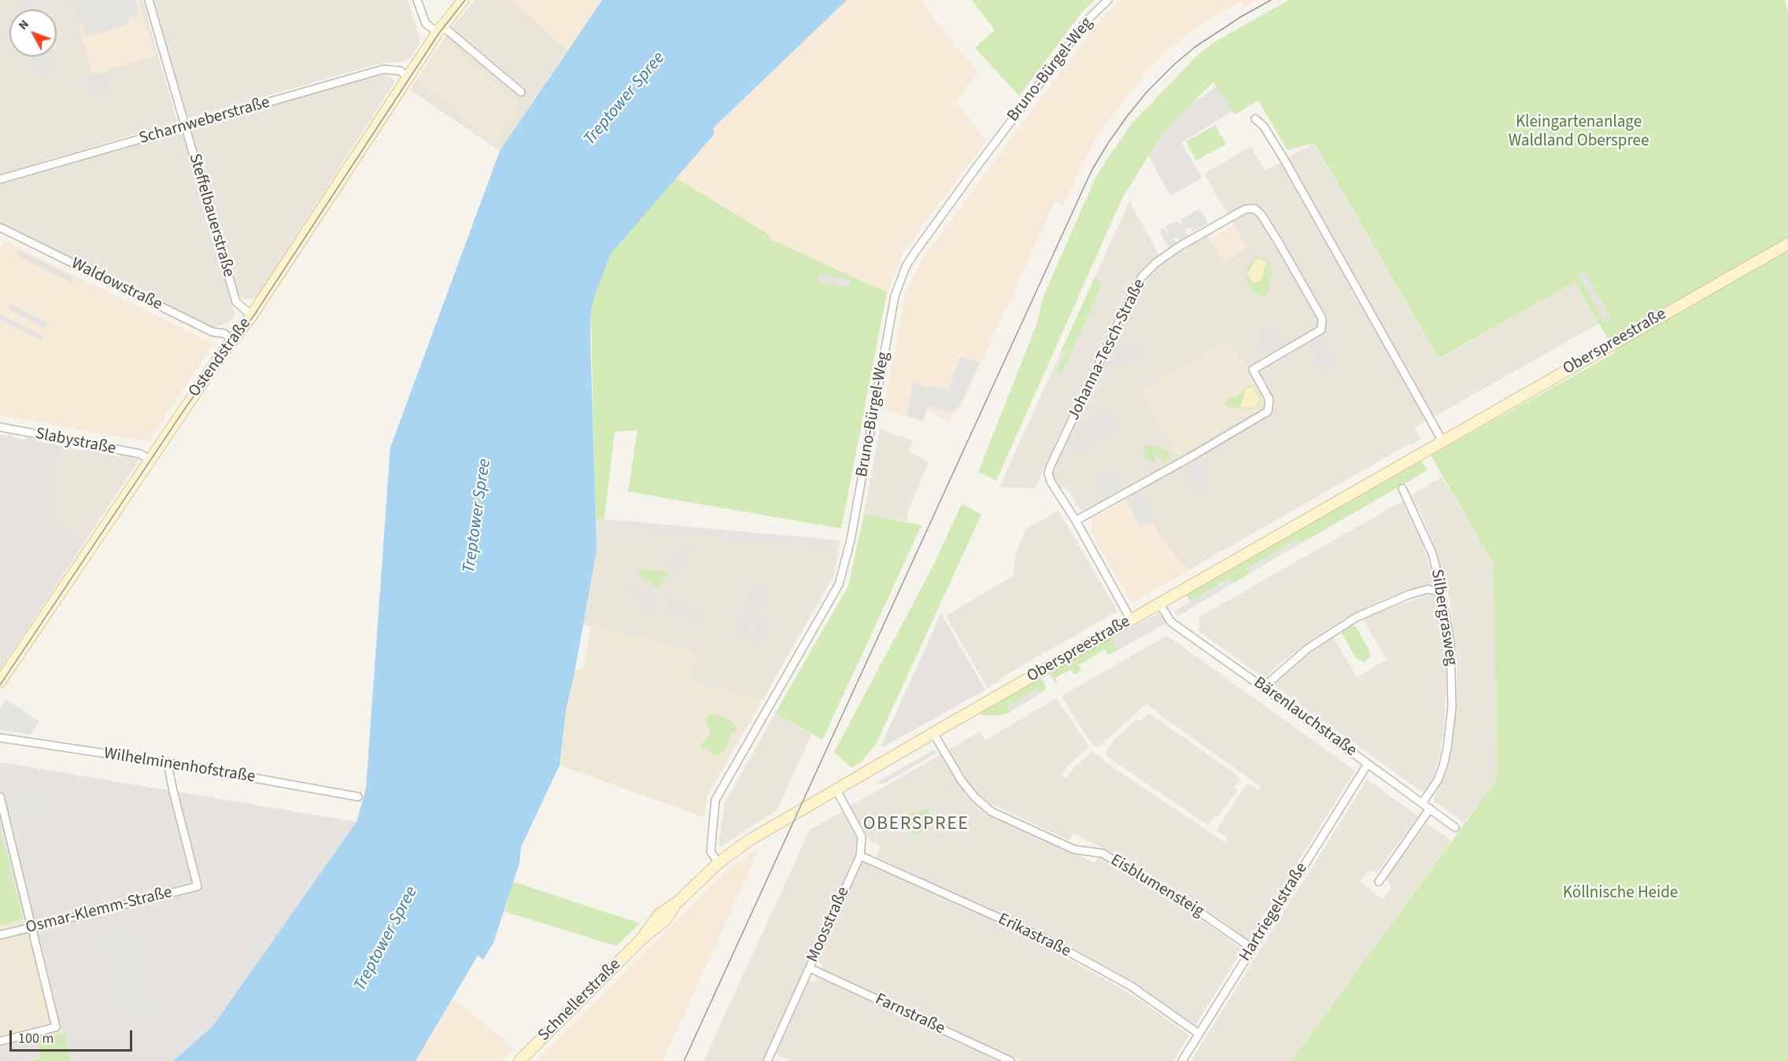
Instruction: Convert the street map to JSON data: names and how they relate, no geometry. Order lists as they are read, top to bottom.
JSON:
{
  "streets": {
    "main road": ["Oberspreestraße", "Ostendstraße", "Schnellerstraße"],
    "street": [
      "Bruno-Bürgel-Weg",
      "Scharnweberstraße",
      "Steffelbauerstraße",
      "Waldowstraße",
      "Johanna-Tesch-Straße",
      "Slabystraße",
      "Silbergrasweg",
      "Bärenlauchstraße",
      "Wilhelminenhofstraße",
      "Eisblumensteig",
      "Osmar-Klemm-Straße",
      "Hartriegelstraße",
      "Moosstraße",
      "Erikastraße",
      "Farnstraße"
    ]
  },
  "crossings": [
    ["Bruno-Bürgel-Weg", "Oberspreestraße"],
    ["Bruno-Bürgel-Weg", "Schnellerstraße"],
    ["Scharnweberstraße", "Steffelbauerstraße"],
    ["Scharnweberstraße", "Ostendstraße"],
    ["Steffelbauerstraße", "Ostendstraße"],
    ["Waldowstraße", "Ostendstraße"],
    ["Oberspreestraße", "Johanna-Tesch-Straße"],
    ["Oberspreestraße", "Bärenlauchstraße"],
    ["Oberspreestraße", "Eisblumensteig"],
    ["Oberspreestraße", "Moosstraße"],
    ["Oberspreestraße", "Schnellerstraße"],
    ["Ostendstraße", "Slabystraße"],
    ["Silbergrasweg", "Bärenlauchstraße"],
    ["Bärenlauchstraße", "Hartriegelstraße"],
    ["Wilhelminenhofstraße", "Osmar-Klemm-Straße"],
    ["Eisblumensteig", "Hartriegelstraße"],
    ["Hartriegelstraße", "Erikastraße"],
    ["Moosstraße", "Erikastraße"],
    ["Moosstraße", "Farnstraße"]
  ],
  "districts": ["OBERSPREE"],
  "water": ["Treptower Spree"],
  "parks": ["Kleingartenanlage Waldland Oberspree", "Köllnische Heide"],
  "scale_bar": "100 m",
  "north": "top left"
}
